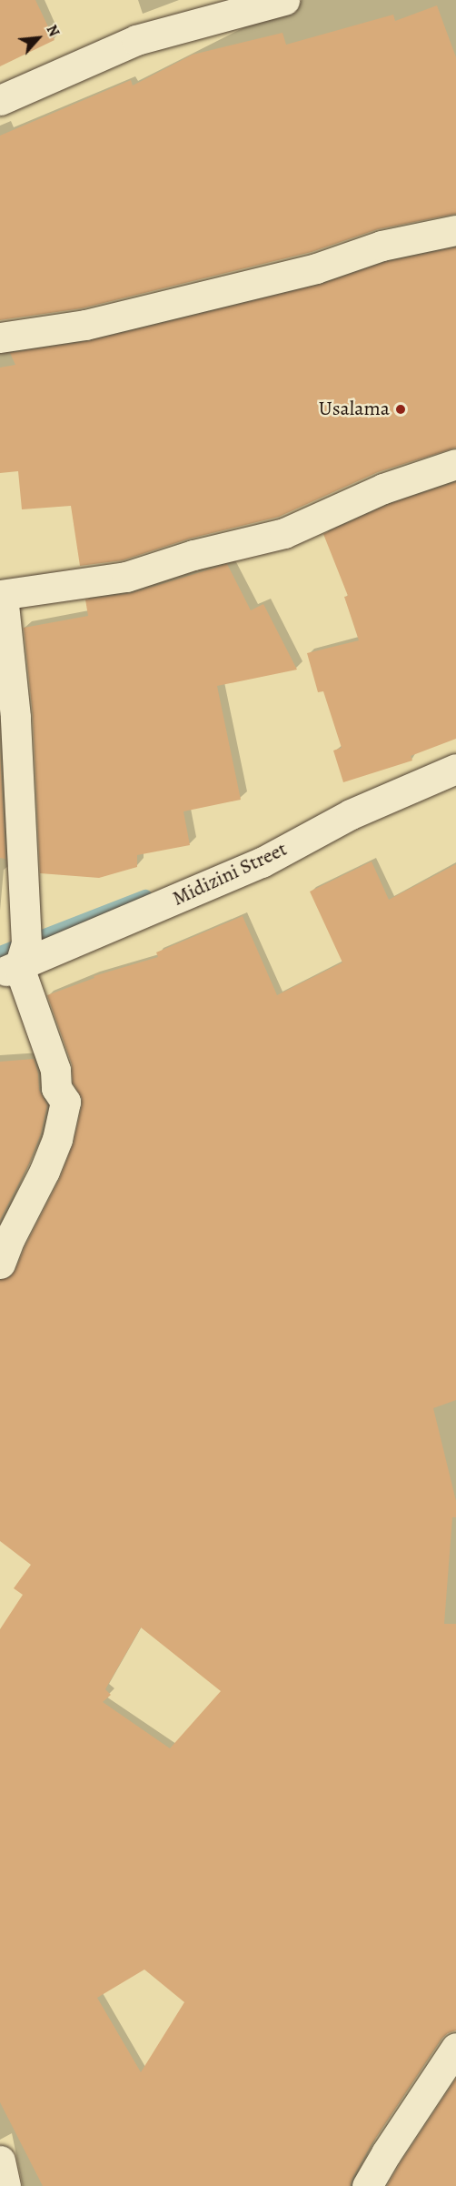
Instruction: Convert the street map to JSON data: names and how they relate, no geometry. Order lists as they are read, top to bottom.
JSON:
{
  "streets": {
    "street": ["Midizini Street"]
  },
  "places": ["Usalama"],
  "north": "top right"
}
